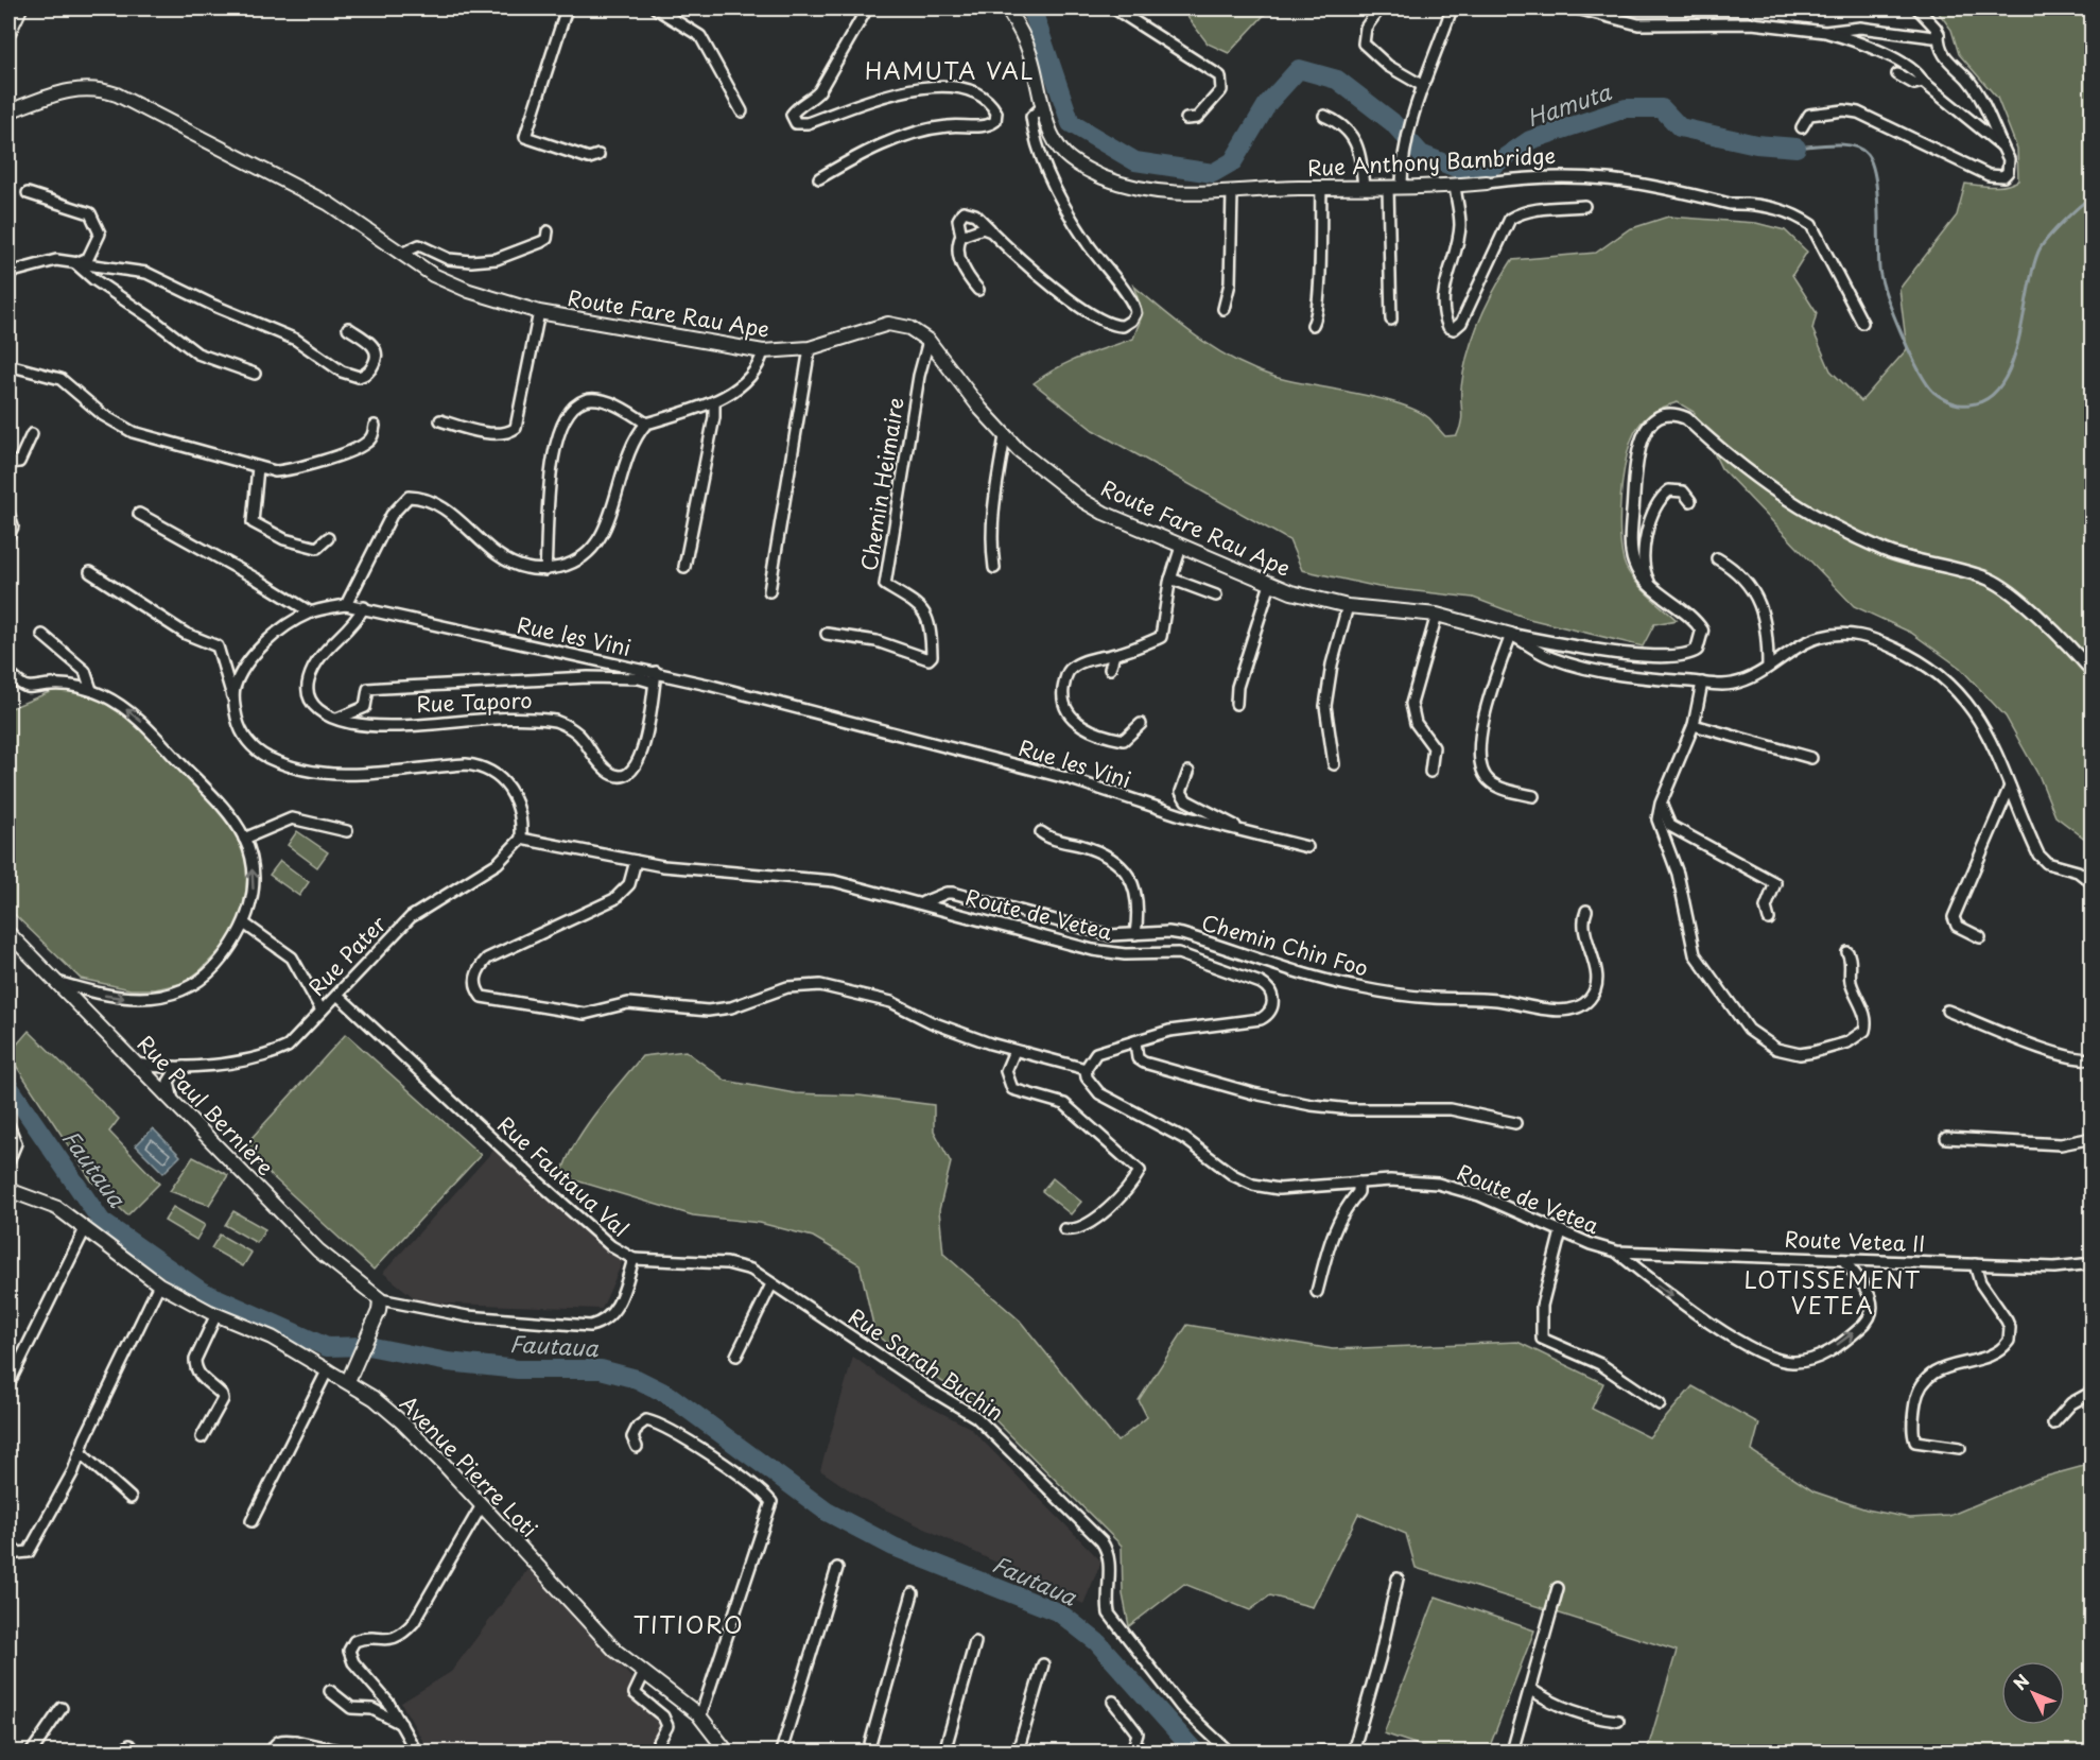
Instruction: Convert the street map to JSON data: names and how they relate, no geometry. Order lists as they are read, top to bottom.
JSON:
{
  "streets": {
    "main road": [
      "Rue Anthony Bambridge",
      "Route Fare Rau Ape",
      "Rue Paul Bernière",
      "Avenue Pierre Loti"
    ],
    "street": [
      "Chemin Heimaire",
      "Rue les Vini",
      "Rue Taporo",
      "Route de Vetea",
      "Chemin Chin Foo",
      "Rue Pater",
      "Rue Fautaua Val",
      "Route Vetea II",
      "Rue Sarah Buchin"
    ]
  },
  "crossings": [
    ["Route Fare Rau Ape", "Chemin Heimaire"],
    ["Rue les Vini", "Rue Taporo"],
    ["Route de Vetea", "Chemin Chin Foo"],
    ["Route de Vetea", "Rue Pater"],
    ["Route de Vetea", "Route Vetea II"],
    ["Rue Pater", "Rue Paul Bernière"],
    ["Rue Pater", "Rue Fautaua Val"],
    ["Rue Paul Bernière", "Rue Fautaua Val"],
    ["Rue Fautaua Val", "Rue Sarah Buchin"]
  ],
  "districts": ["HAMUTA VAL", "LOTISSEMENT VETEA", "TITIORO"],
  "water": ["Hamuta", "Fautaua"],
  "north": "top left"
}
